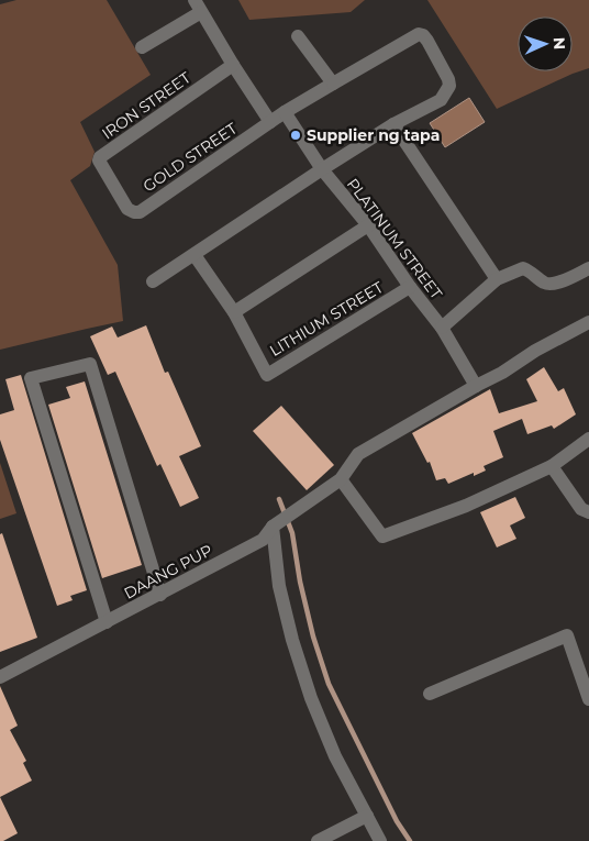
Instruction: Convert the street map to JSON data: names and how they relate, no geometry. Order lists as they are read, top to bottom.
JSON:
{
  "streets": {
    "street": [
      "IRON STREET",
      "GOLD STREET",
      "PLATINUM STREET",
      "LITHIUM STREET",
      "DAANG PUP"
    ]
  },
  "crossings": [
    ["IRON STREET", "GOLD STREET"],
    ["GOLD STREET", "PLATINUM STREET"],
    ["PLATINUM STREET", "LITHIUM STREET"],
    ["PLATINUM STREET", "DAANG PUP"]
  ],
  "places": ["Supplier ng tapa"],
  "north": "right"
}
